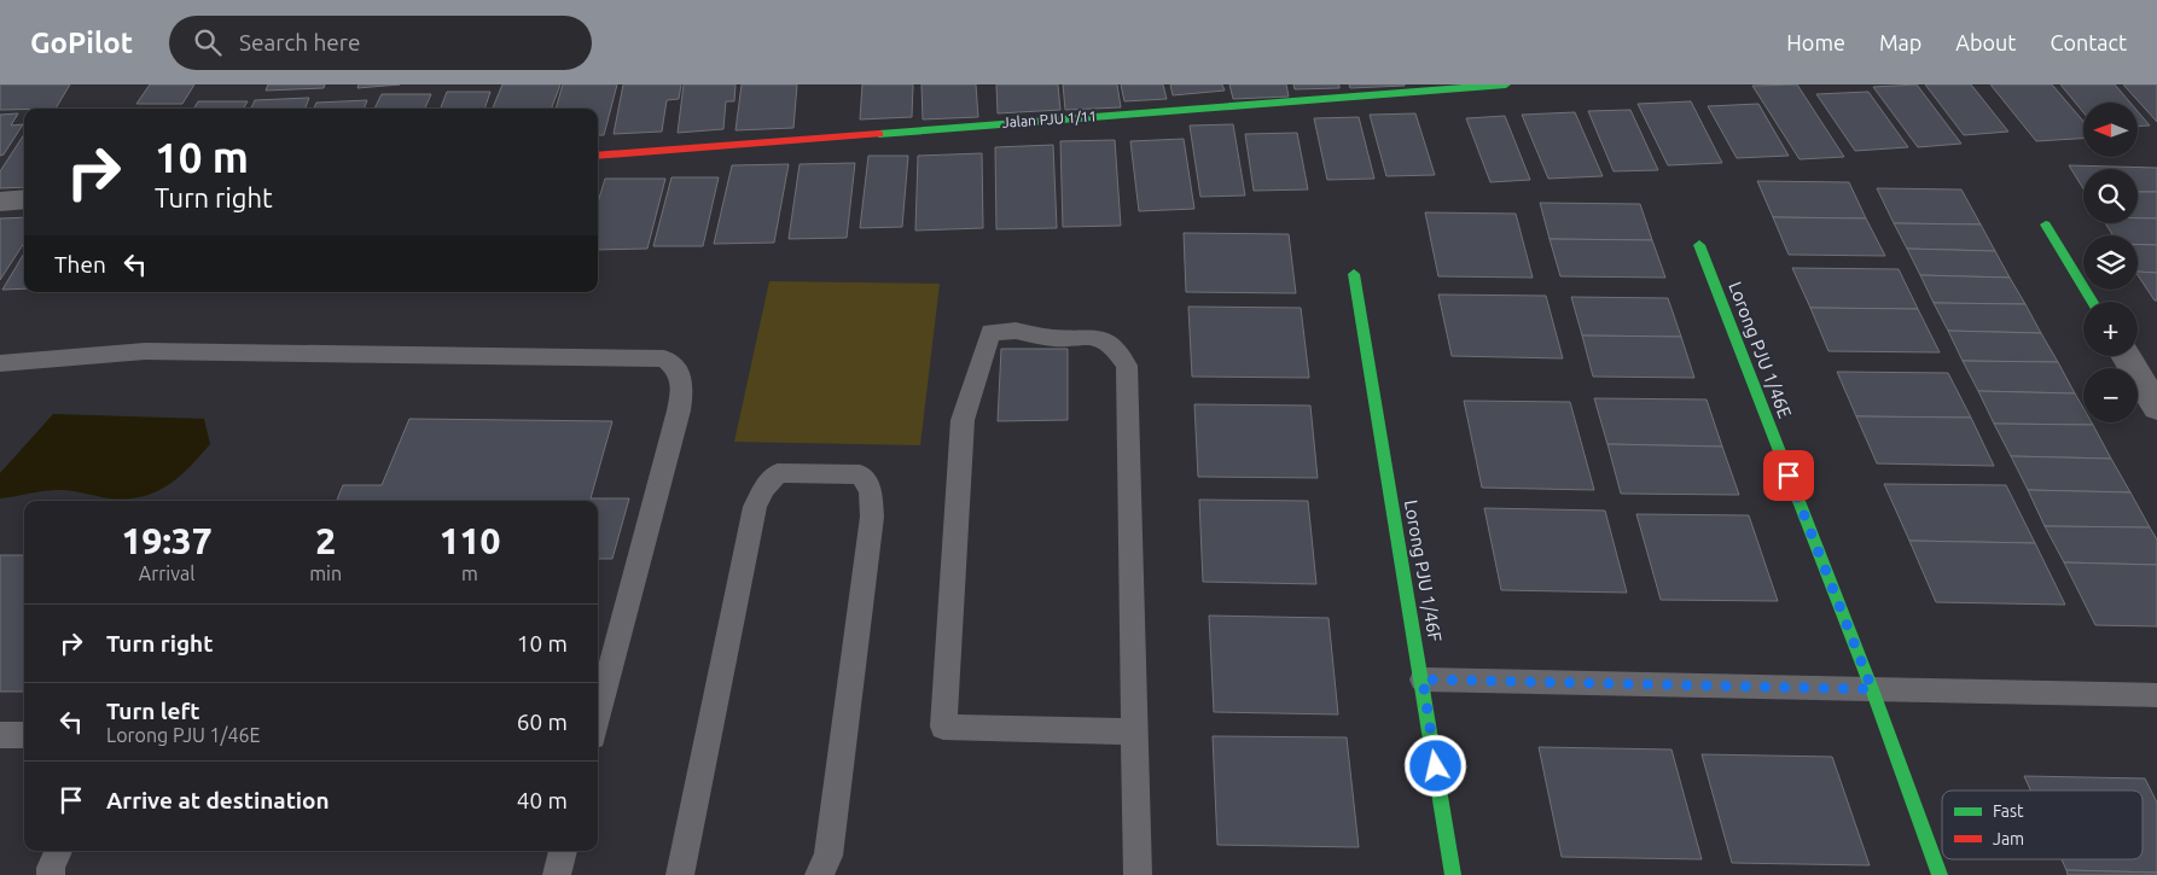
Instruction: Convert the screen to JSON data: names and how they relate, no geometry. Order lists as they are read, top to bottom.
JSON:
{
  "streets": {
    "street": ["Jalan PJU 1/11", "Lorong PJU 1/46E", "Lorong PJU 1/46F"]
  },
  "legend": ["Fast", "Jam"],
  "north": "left",
  "page": {
    "header": "GoPilot",
    "search": "Search here",
    "nav": [
      "Home",
      "Map",
      "About",
      "Contact"
    ],
    "map_buttons": ["+", "−"],
    "turn": ["10 m", "Turn right"],
    "then": "Then",
    "eta": [
      "19:37",
      "Arrival",
      "2",
      "min",
      "110",
      "m"
    ],
    "list": [
      {
        "name": "Turn right",
        "value": "10 m"
      },
      {
        "name": "Turn left",
        "note": "Lorong PJU 1/46E",
        "value": "60 m"
      },
      {
        "name": "Arrive at destination",
        "value": "40 m"
      }
    ]
  }
}
